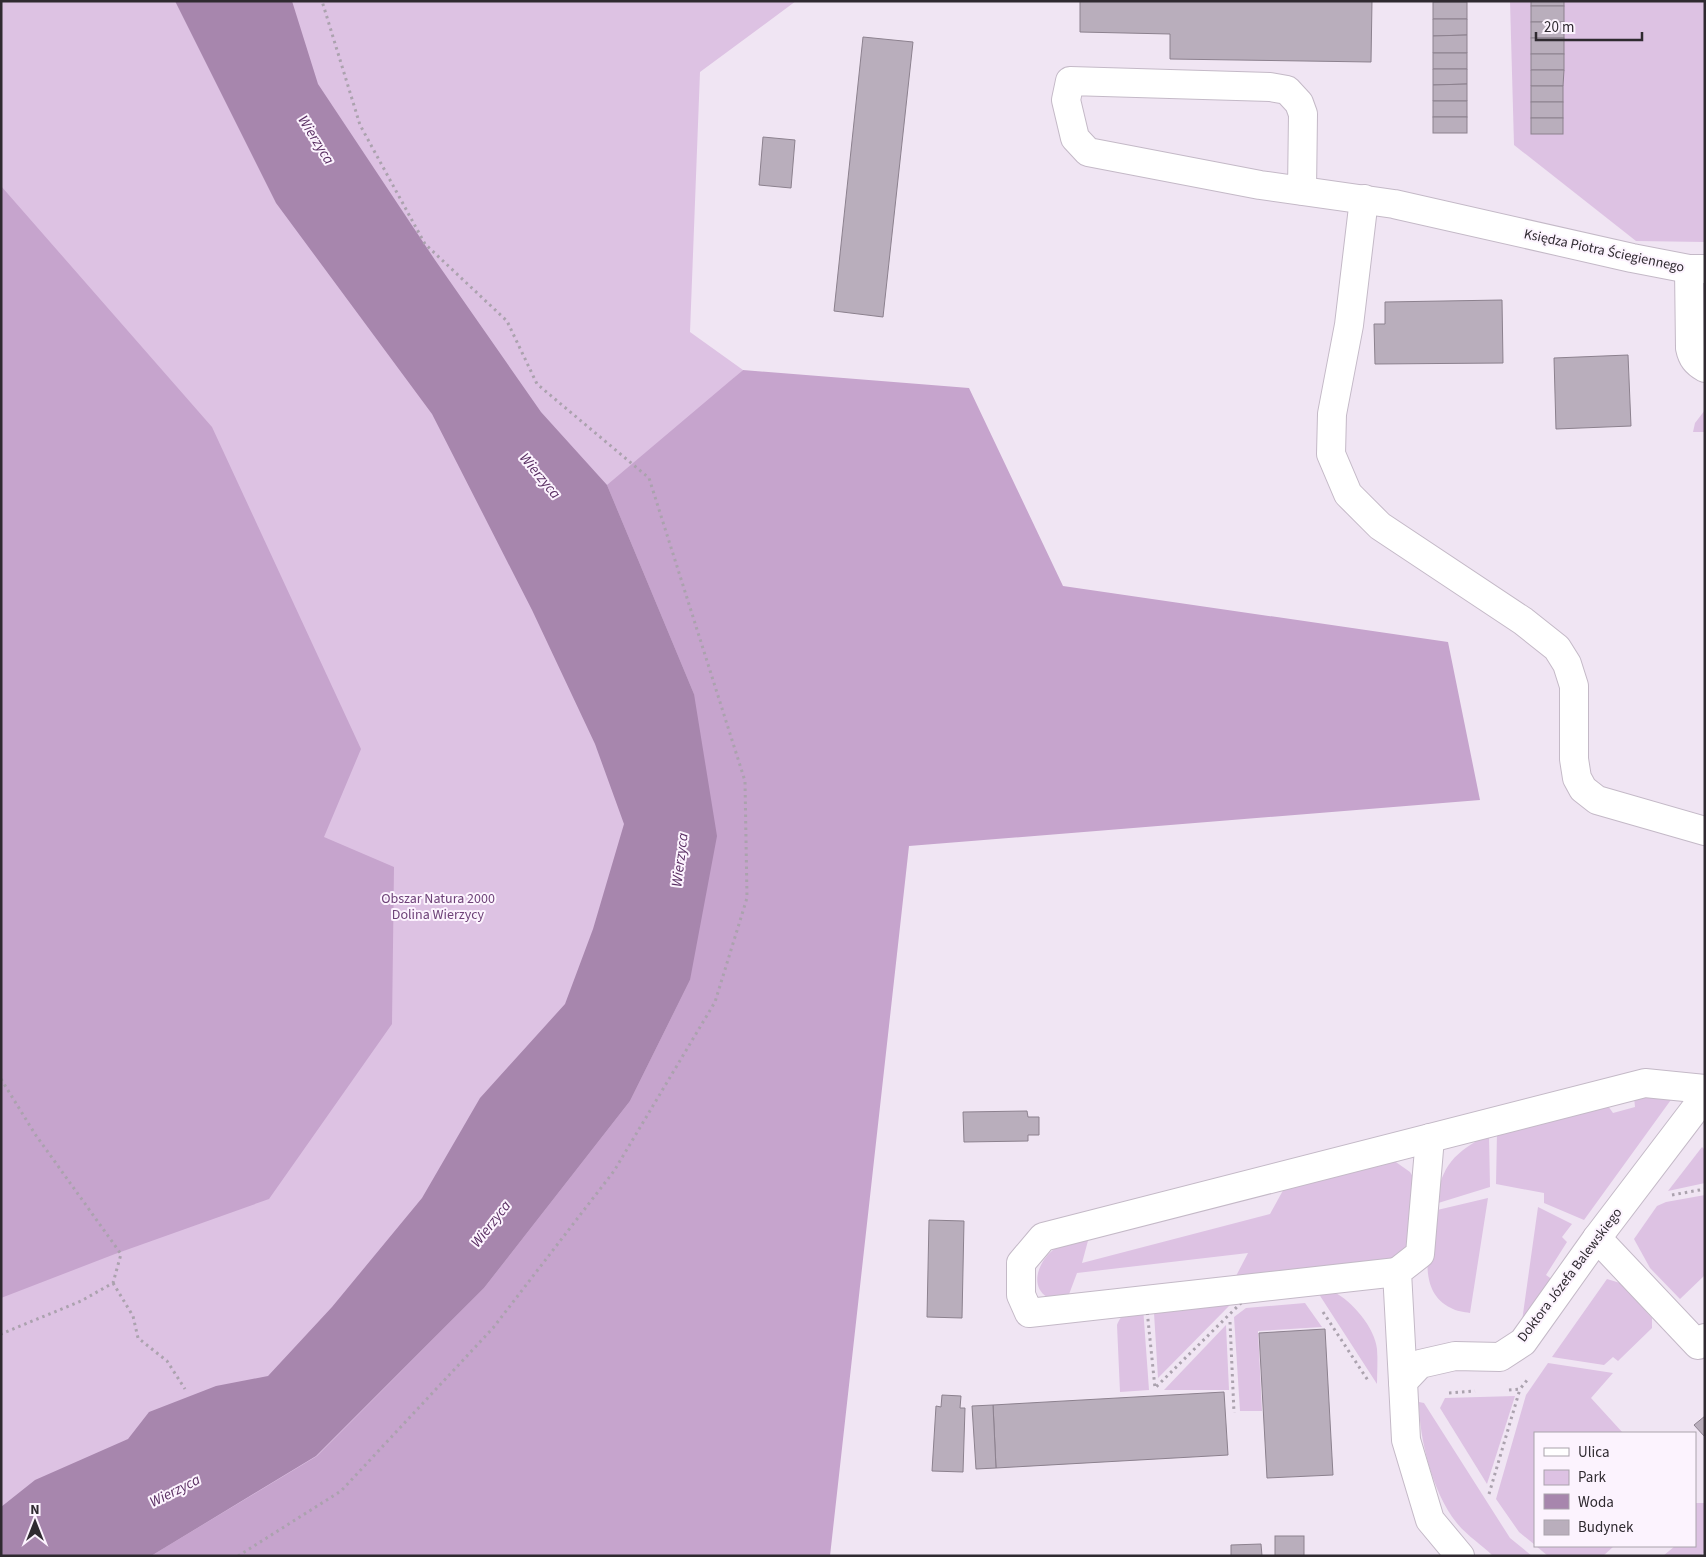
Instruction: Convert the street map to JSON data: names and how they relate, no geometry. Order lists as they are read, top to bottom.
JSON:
{
  "streets": {
    "street": ["Księdza Piotra Ściegiennego", "Doktora Józefa Balewskiego"]
  },
  "water": ["Wierzyca"],
  "parks": ["Obszar Natura 2000 Dolina Wierzycy"],
  "legend": [
    "Ulica",
    "Park",
    "Woda",
    "Budynek"
  ],
  "scale_bar": "20 m",
  "north": "top"
}
